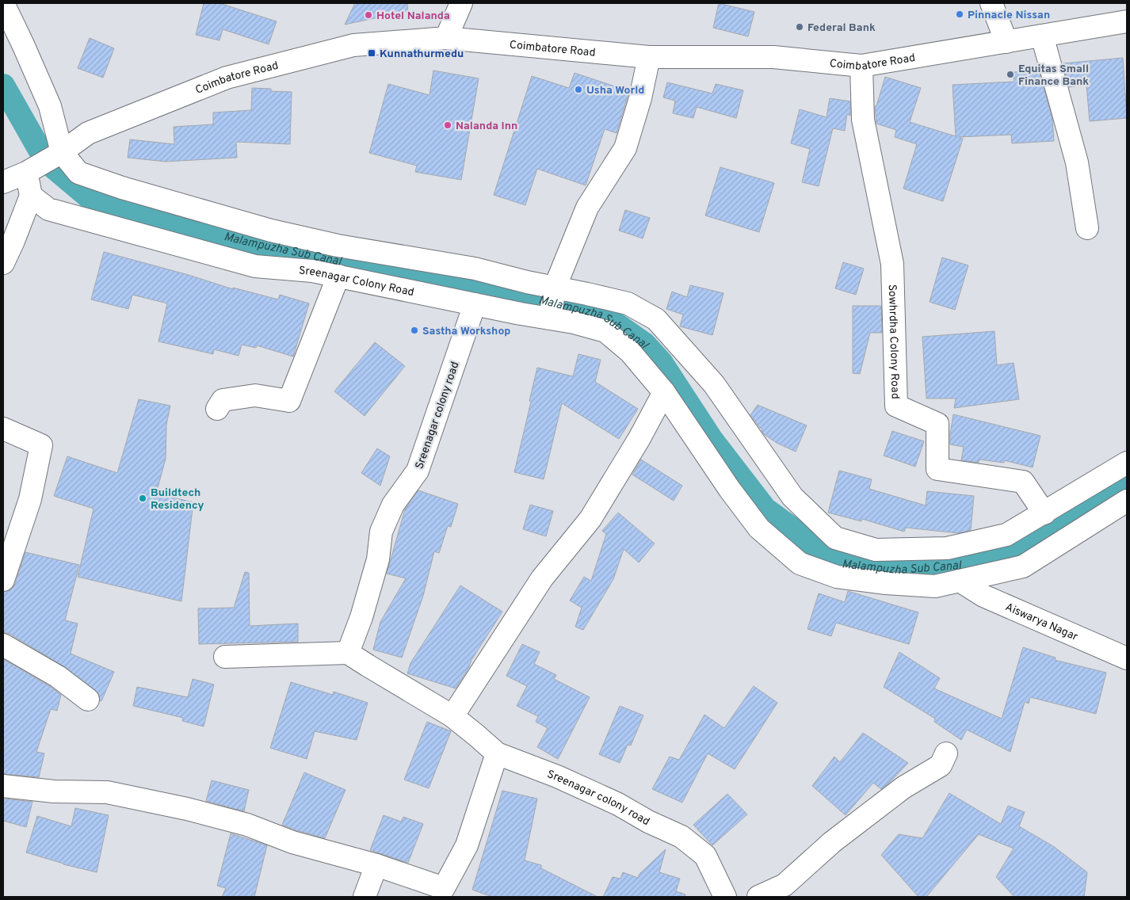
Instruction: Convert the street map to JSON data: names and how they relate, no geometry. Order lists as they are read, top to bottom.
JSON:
{
  "streets": {
    "street": [
      "Coimbatore Road",
      "Sreenagar Colony Road",
      "Sowhrdha Colony Road",
      "Sreenagar colony road",
      "Aiswarya Nagar"
    ]
  },
  "crossings": [
    ["Coimbatore Road", "Sowhrdha Colony Road"],
    ["Sreenagar Colony Road", "Sreenagar colony road"],
    ["Sreenagar Colony Road", "Aiswarya Nagar"]
  ],
  "water": ["Malampuzha Sub Canal"],
  "places": {
    "other": [
      "Pinnacle Nissan",
      "Hotel Nalanda",
      "Federal Bank",
      "Equitas Small Finance Bank",
      "Usha World",
      "Nalanda Inn",
      "Sastha Workshop",
      "Buildtech Residency"
    ],
    "transit": ["Kunnathurmedu"]
  }
}
